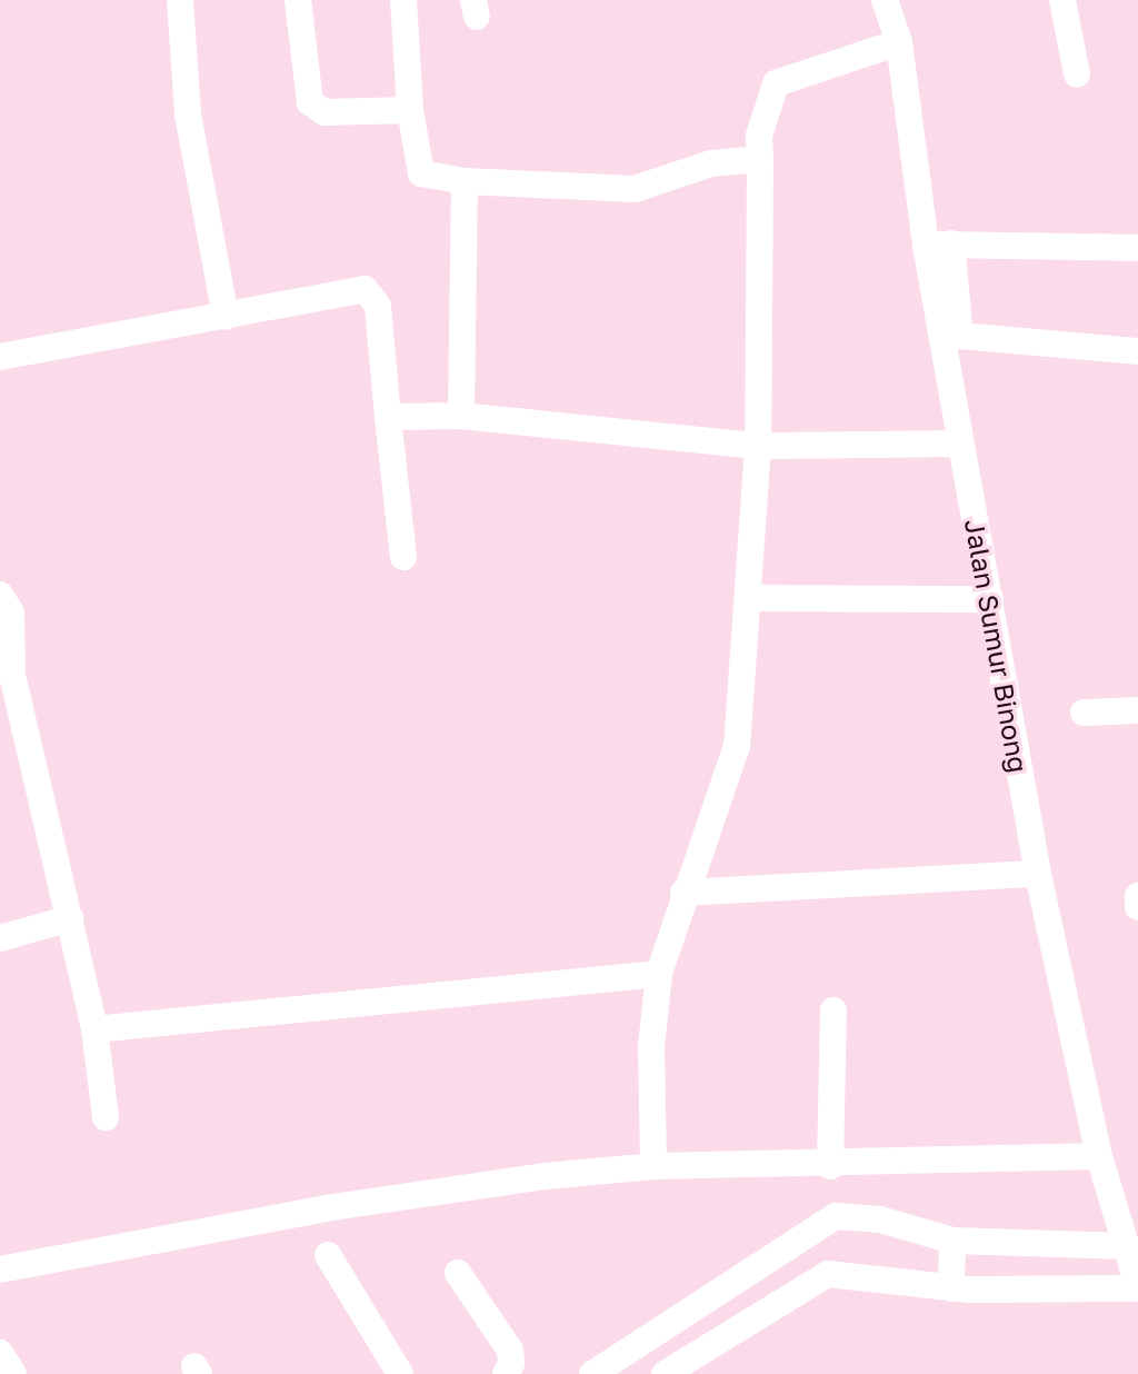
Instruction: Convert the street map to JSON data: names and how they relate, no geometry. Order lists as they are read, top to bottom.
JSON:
{
  "streets": {
    "street": ["Jalan Sumur Binong"]
  }
}
